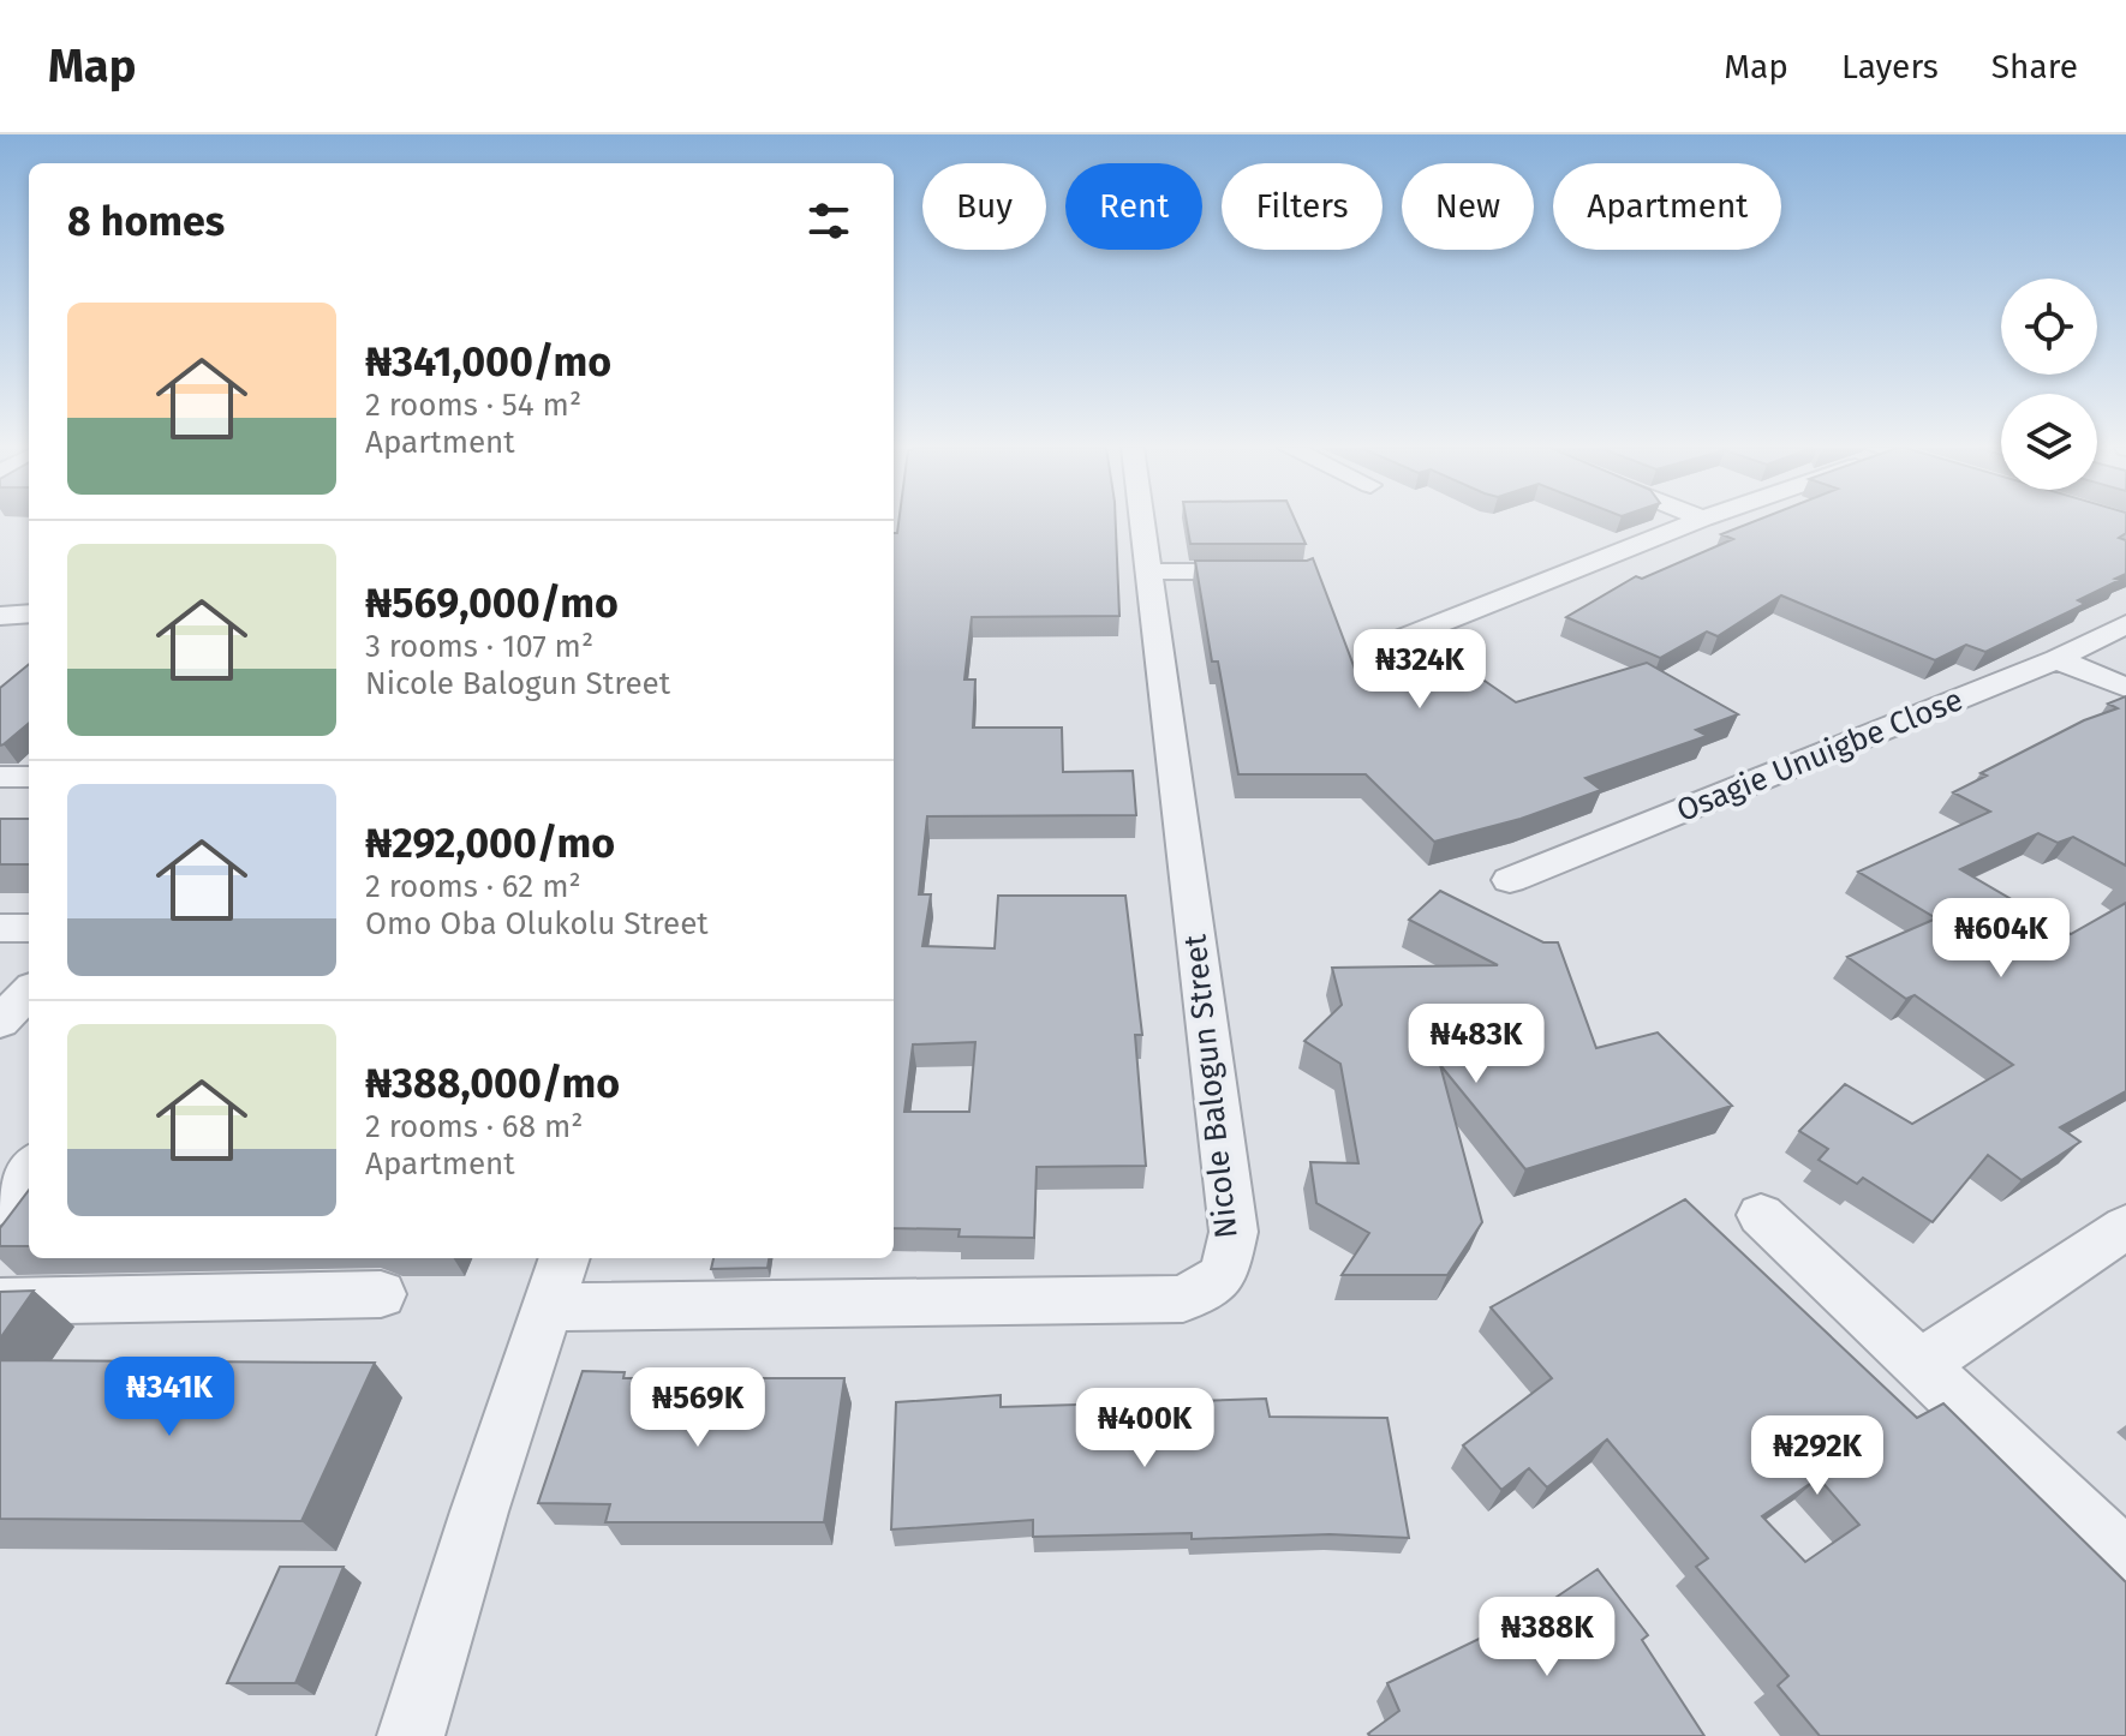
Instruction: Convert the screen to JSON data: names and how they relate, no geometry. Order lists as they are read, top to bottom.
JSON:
{
  "streets": {
    "street": ["Osagie Unuigbe Close", "Nicole Balogun Street"]
  },
  "page": {
    "header": "Map",
    "nav": ["Map", "Layers", "Share"],
    "chip": [
      "Buy",
      "Rent",
      "Filters",
      "New",
      "Apartment"
    ],
    "heading": "8 homes",
    "list": [
      {
        "name": "₦341,000/mo",
        "note": "2 rooms · 54 m² · Apartment"
      },
      {
        "name": "₦569,000/mo",
        "note": "3 rooms · 107 m² · Nicole Balogun Street"
      },
      {
        "name": "₦292,000/mo",
        "note": "2 rooms · 62 m² · Omo Oba Olukolu Street"
      },
      {
        "name": "₦388,000/mo",
        "note": "2 rooms · 68 m² · Apartment"
      }
    ],
    "price": [
      "₦324K",
      "₦604K",
      "₦483K",
      "₦341K",
      "₦569K",
      "₦400K",
      "₦292K",
      "₦388K"
    ]
  }
}
